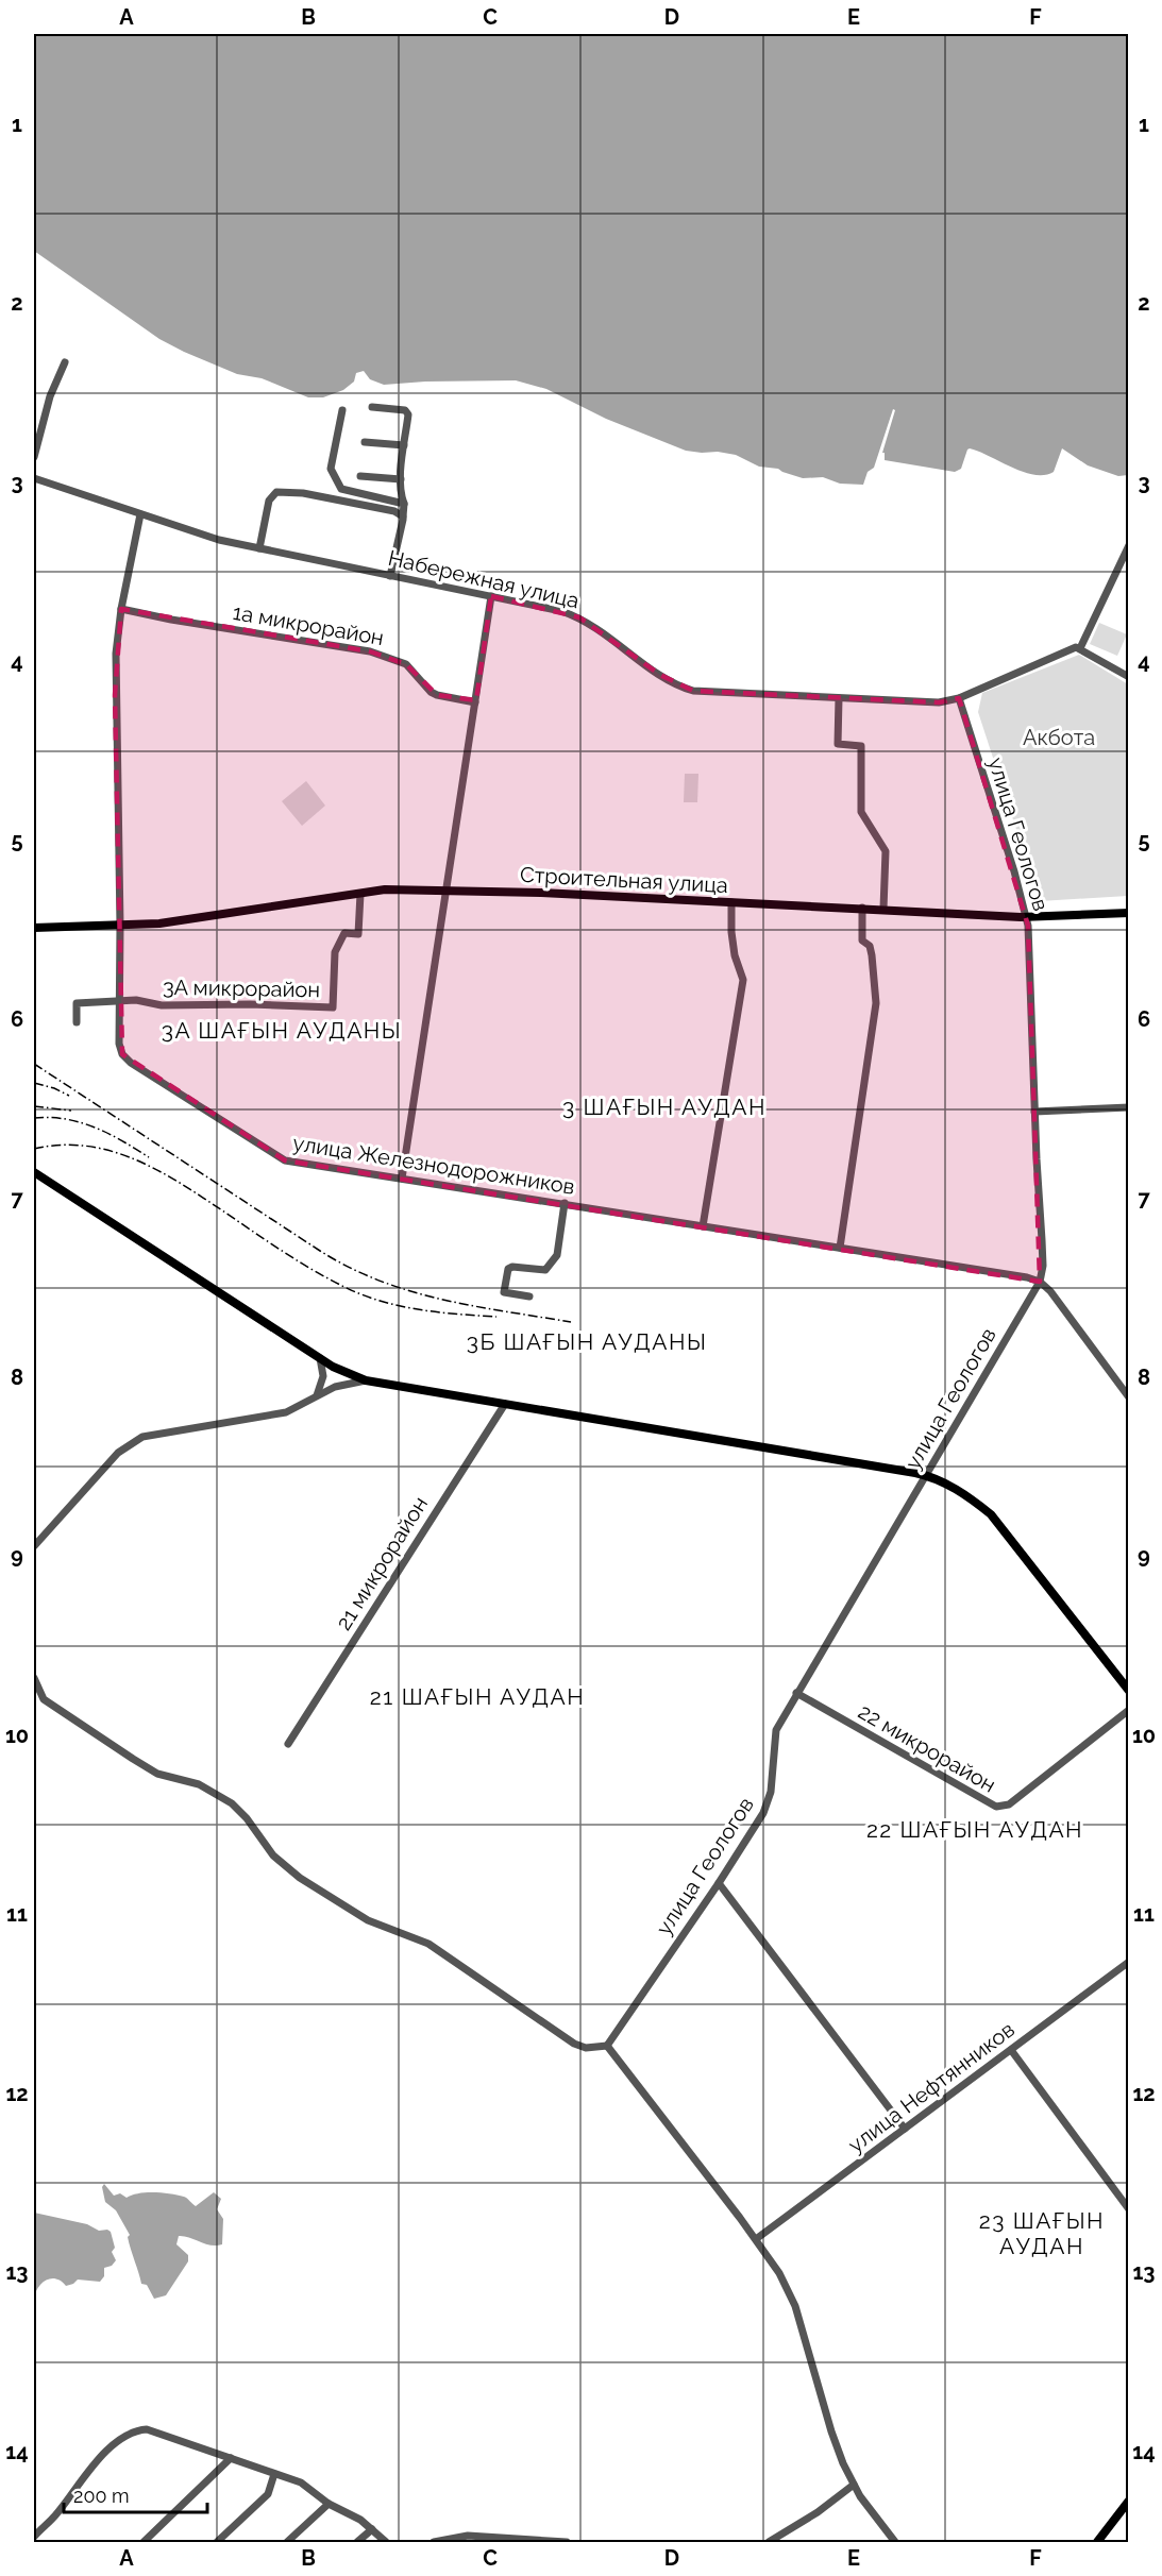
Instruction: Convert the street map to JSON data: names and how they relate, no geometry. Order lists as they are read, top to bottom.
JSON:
{
  "streets": {
    "main road": ["Строительная улица"],
    "street": [
      "Набережная улица",
      "1а микрорайон",
      "улица Геологов",
      "3А микрорайон",
      "улица Железнодорожников",
      "21 микрорайон",
      "22 микрорайон",
      "улица Нефтянников"
    ]
  },
  "crossings": [
    ["Набережная улица", "улица Геологов"],
    ["Набережная улица", "улица Железнодорожников"],
    ["1а микрорайон", "улица Железнодорожников"],
    ["улица Геологов", "Строительная улица"],
    ["улица Геологов", "улица Железнодорожников"],
    ["улица Геологов", "22 микрорайон"],
    ["Строительная улица", "3А микрорайон"],
    ["Строительная улица", "улица Железнодорожников"],
    ["3А микрорайон", "улица Железнодорожников"]
  ],
  "districts": [
    "3А ШАҒЫН АУДАНЫ",
    "3 ШАҒЫН АУДАН",
    "3Б ШАҒЫН АУДАНЫ",
    "21 ШАҒЫН АУДАН",
    "22 ШАҒЫН АУДАН",
    "23 ШАҒЫН АУДАН"
  ],
  "parks": ["Акбота"],
  "scale_bar": "200 m",
  "grid": {
    "columns": [
      "A",
      "B",
      "C",
      "D",
      "E",
      "F"
    ],
    "rows": [
      "1",
      "2",
      "3",
      "4",
      "5",
      "6",
      "7",
      "8",
      "9",
      "10",
      "11",
      "12",
      "13",
      "14"
    ]
  }
}
